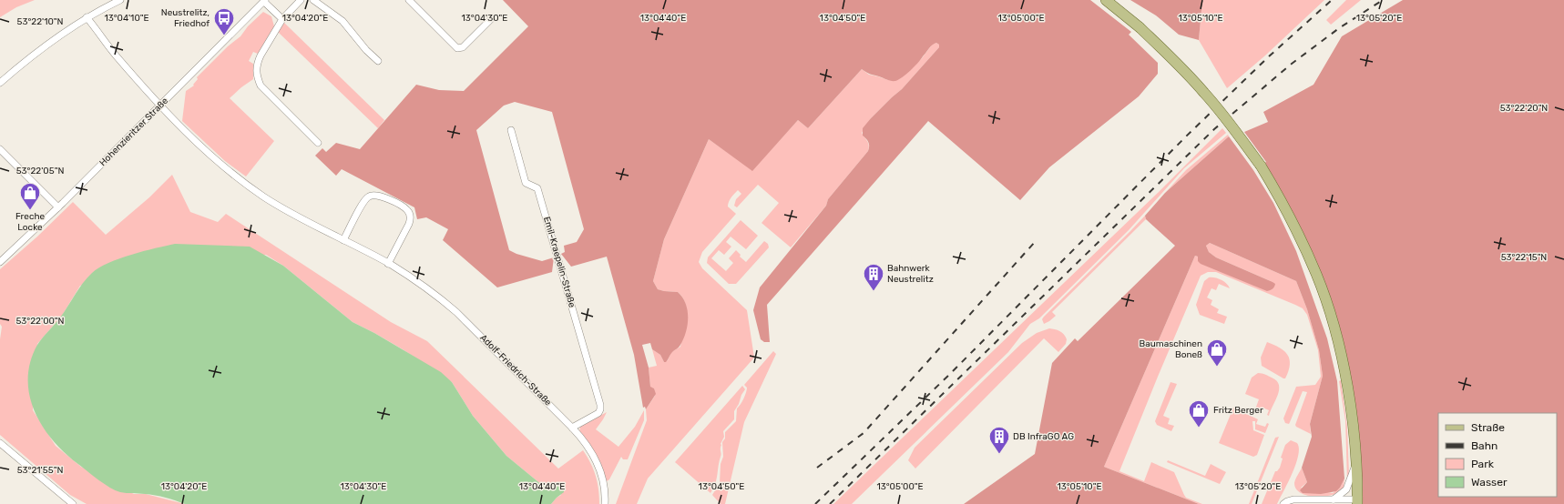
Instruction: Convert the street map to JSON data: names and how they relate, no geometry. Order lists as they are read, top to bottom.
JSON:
{
  "streets": {
    "street": ["Hohenzieritzer Straße", "Emil-Kraepelin-Straße", "Adolf-Friedrich-Straße"]
  },
  "crossings": [
    ["Hohenzieritzer Straße", "Adolf-Friedrich-Straße"],
    ["Emil-Kraepelin-Straße", "Adolf-Friedrich-Straße"]
  ],
  "places": {
    "bus stop": ["Neustrelitz, Friedhof"],
    "shop": ["Freche Locke", "Baumaschinen Boneß", "Fritz Berger"],
    "building": ["Bahnwerk Neustrelitz", "DB InfraGO AG"]
  },
  "legend": [
    "Straße",
    "Bahn",
    "Park",
    "Wasser"
  ],
  "coordinates": [
    "13°04'10\"E",
    "13°04'20\"E",
    "13°04'30\"E",
    "13°04'40\"E",
    "13°04'50\"E",
    "13°05'00\"E",
    "13°05'10\"E",
    "13°05'20\"E",
    "53°22'10\"N",
    "53°22'20\"N",
    "53°22'05\"N",
    "53°22'15\"N",
    "53°22'00\"N",
    "53°21'55\"N"
  ]
}
